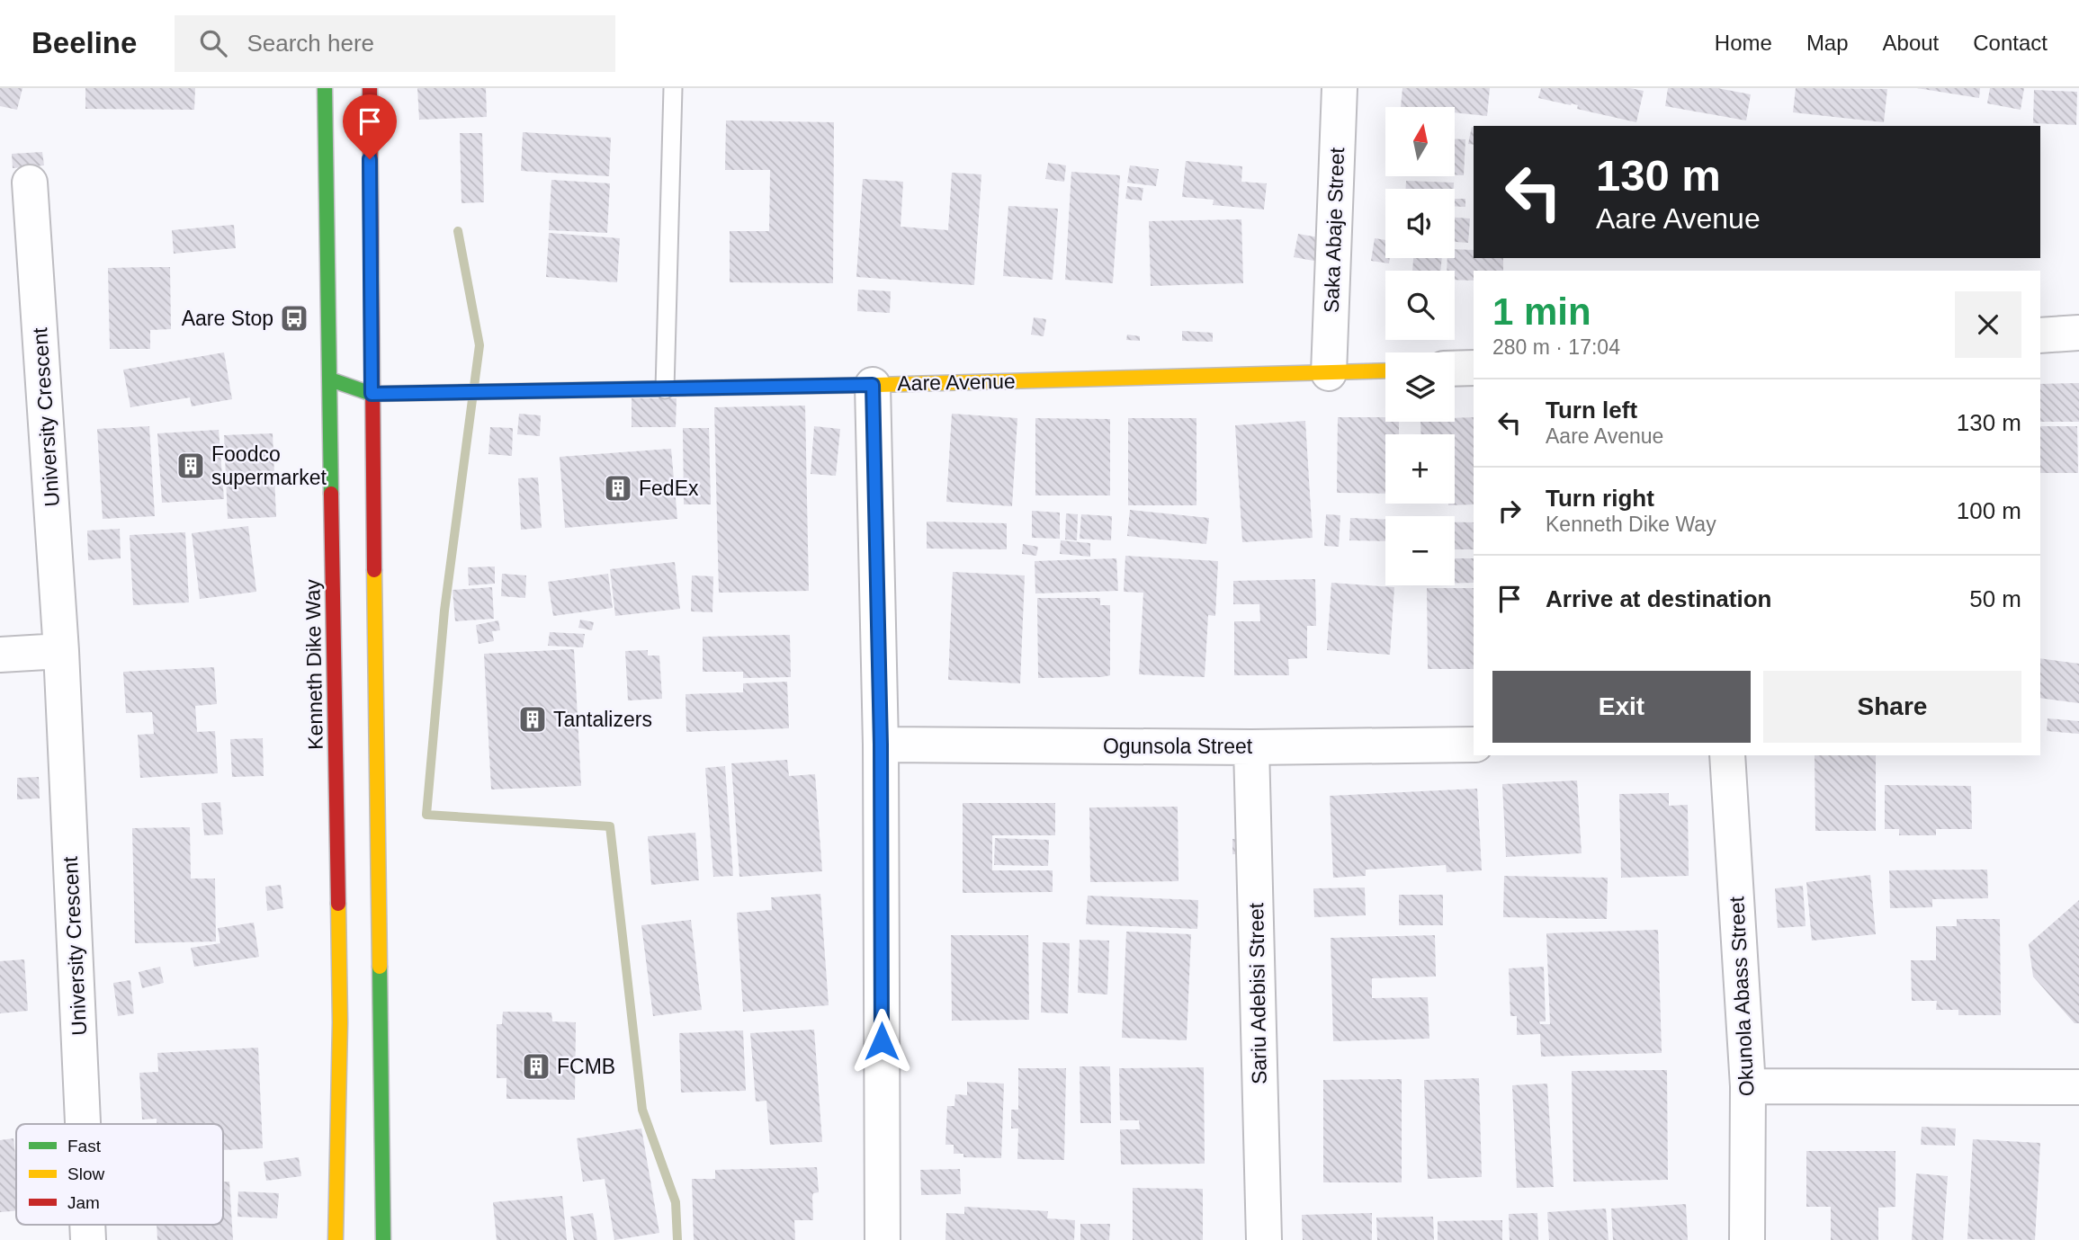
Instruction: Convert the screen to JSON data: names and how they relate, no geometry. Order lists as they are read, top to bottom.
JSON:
{
  "streets": {
    "main road": ["Aare Avenue", "Kenneth Dike Way"],
    "street": [
      "Saka Abaje Street",
      "University Crescent",
      "Ogunsola Street",
      "Sariu Adebisi Street",
      "Okunola Abass Street"
    ]
  },
  "crossings": [
    ["Saka Abaje Street", "Aare Avenue"],
    ["Aare Avenue", "Kenneth Dike Way"],
    ["Ogunsola Street", "Sariu Adebisi Street"]
  ],
  "places": {
    "bus stop": ["Aare Stop"],
    "building": [
      "Foodco supermarket",
      "FedEx",
      "Tantalizers",
      "FCMB"
    ]
  },
  "legend": ["Fast", "Slow", "Jam"],
  "north": "top",
  "page": {
    "header": "Beeline",
    "search": "Search here",
    "nav": [
      "Home",
      "Map",
      "About",
      "Contact"
    ],
    "map_buttons": ["+", "−"],
    "turn": ["130 m", "Aare Avenue"],
    "heading": ["1 min", "280 m · 17:04"],
    "list": [
      {
        "name": "Turn left",
        "note": "Aare Avenue",
        "value": "130 m"
      },
      {
        "name": "Turn right",
        "note": "Kenneth Dike Way",
        "value": "100 m"
      },
      {
        "name": "Arrive at destination",
        "value": "50 m"
      }
    ],
    "buttons": ["Exit", "Share"]
  }
}
